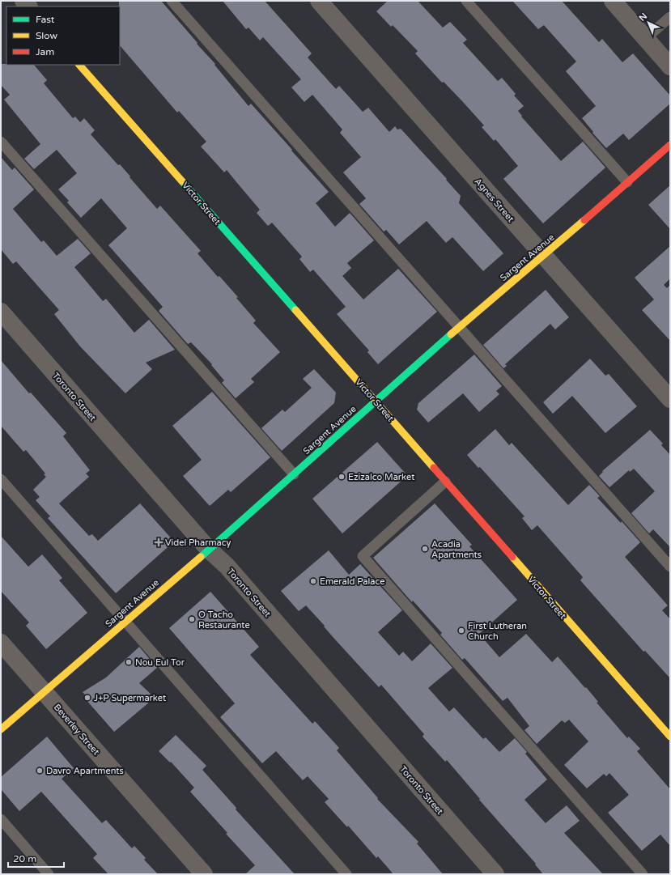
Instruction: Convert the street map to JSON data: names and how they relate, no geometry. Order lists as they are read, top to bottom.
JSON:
{
  "streets": {
    "main road": ["Victor Street", "Sargent Avenue"],
    "street": ["Agnes Street", "Toronto Street", "Beverley Street"]
  },
  "crossings": [
    ["Agnes Street", "Sargent Avenue"],
    ["Victor Street", "Sargent Avenue"],
    ["Sargent Avenue", "Toronto Street"],
    ["Sargent Avenue", "Beverley Street"]
  ],
  "places": {
    "other": [
      "Ezizalco Market",
      "Acadia Apartments",
      "Emerald Palace",
      "O Tacho Restaurante",
      "First Lutheran Church",
      "Nou Eul Tor",
      "J+P Supermarket",
      "Davro Apartments"
    ],
    "health": ["Videl Pharmacy"]
  },
  "legend": ["Fast", "Slow", "Jam"],
  "scale_bar": "20 m",
  "north": "top left"
}
